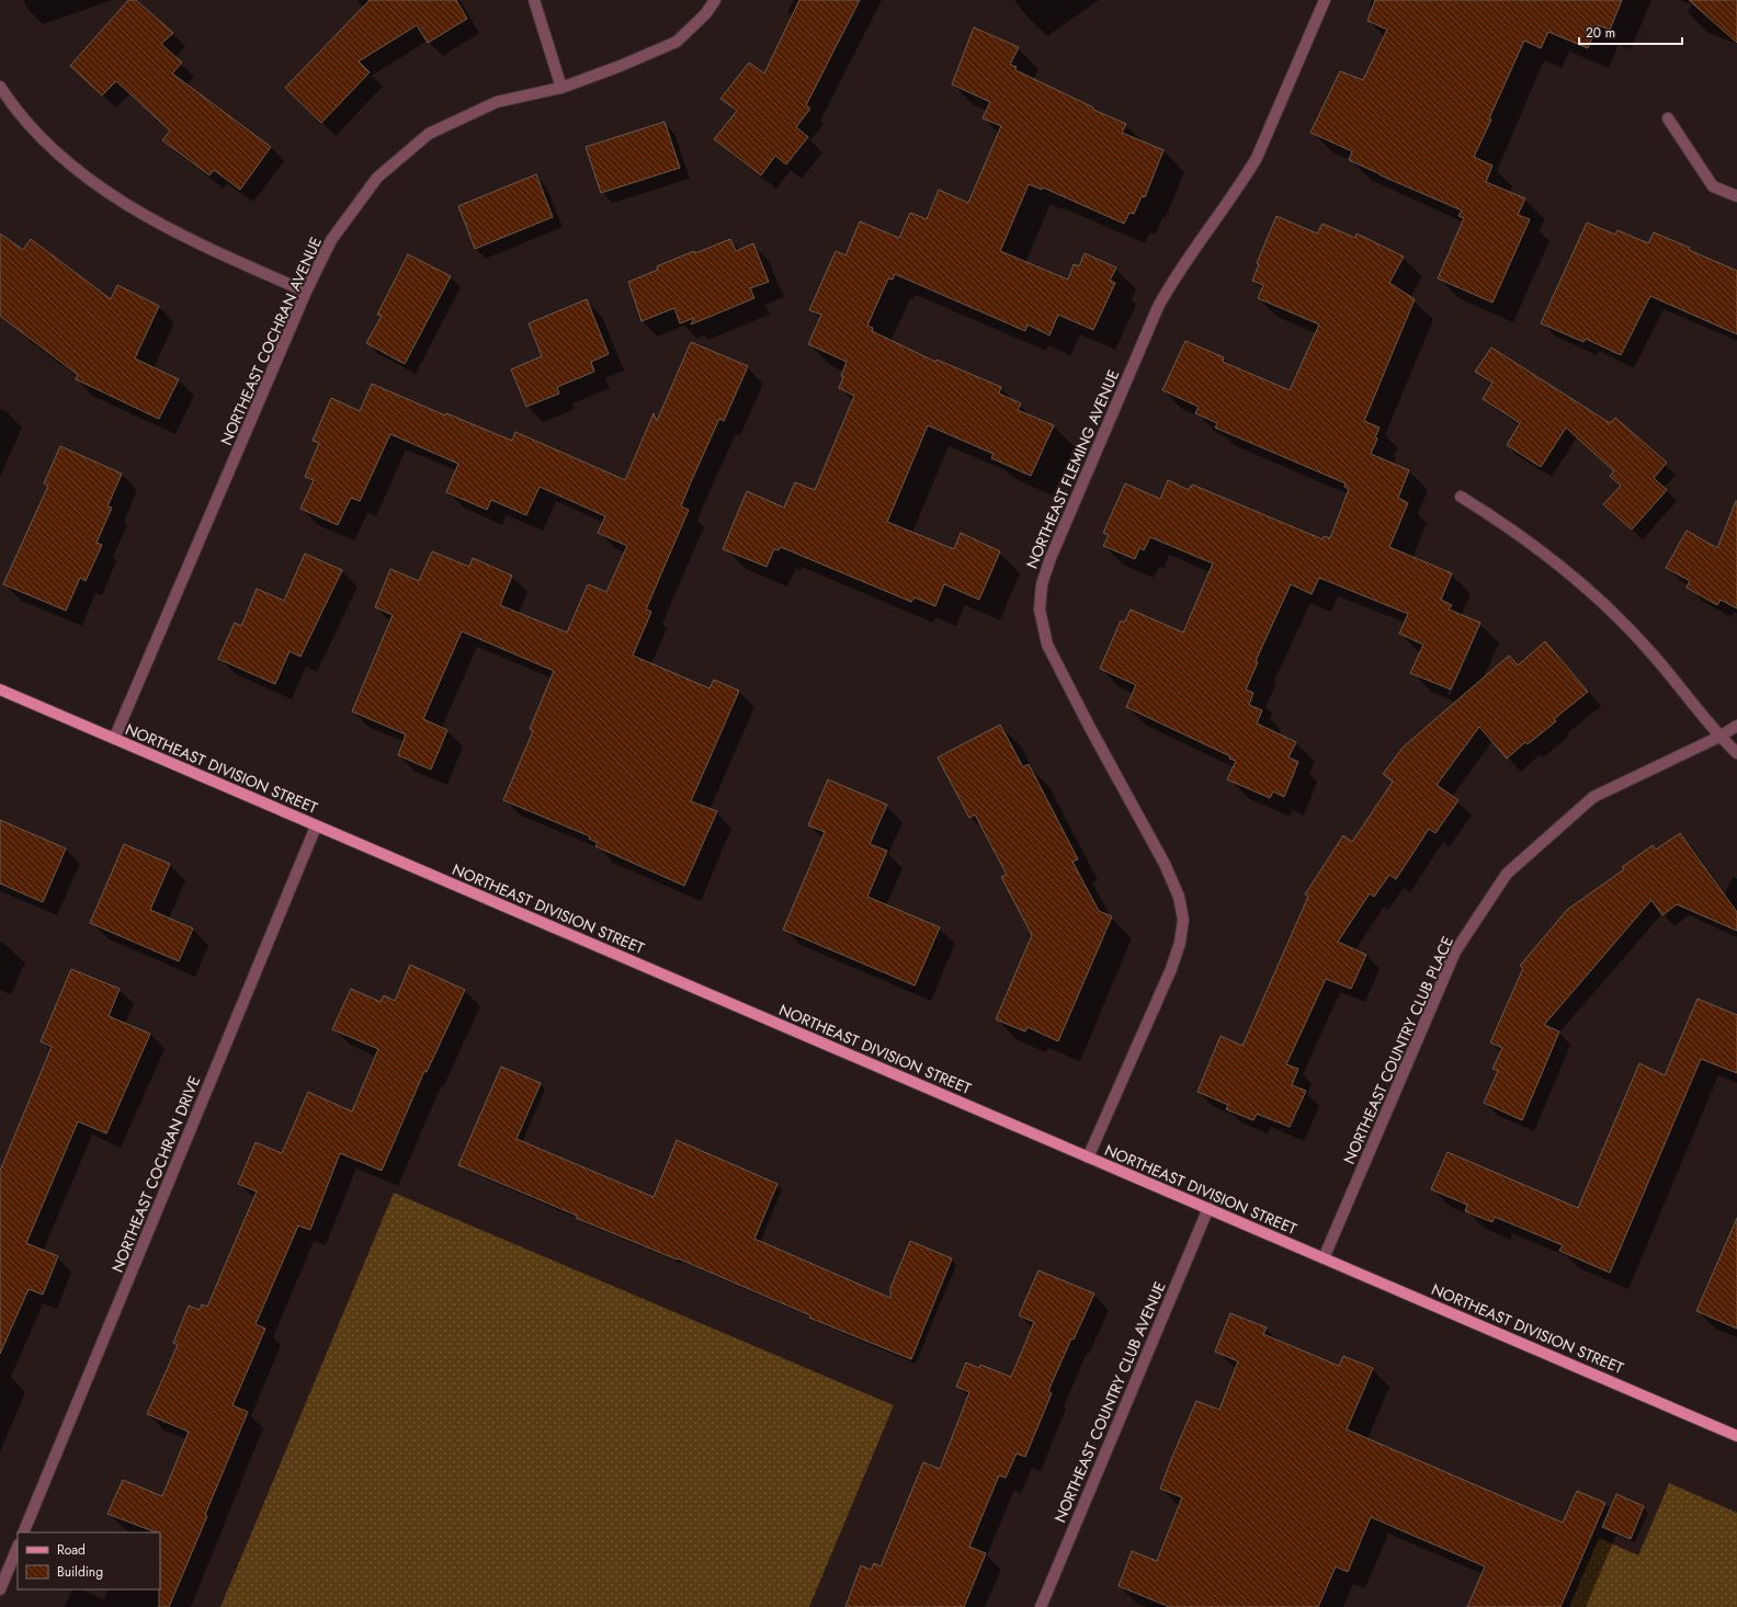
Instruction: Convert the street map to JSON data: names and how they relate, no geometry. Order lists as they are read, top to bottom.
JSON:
{
  "streets": {
    "main road": ["NORTHEAST DIVISION STREET"],
    "street": [
      "NORTHEAST COCHRAN AVENUE",
      "NORTHEAST FLEMING AVENUE",
      "NORTHEAST COUNTRY CLUB PLACE",
      "NORTHEAST COCHRAN DRIVE",
      "NORTHEAST COUNTRY CLUB AVENUE"
    ]
  },
  "crossings": [
    ["NORTHEAST COCHRAN AVENUE", "NORTHEAST DIVISION STREET"],
    ["NORTHEAST FLEMING AVENUE", "NORTHEAST DIVISION STREET"],
    ["NORTHEAST DIVISION STREET", "NORTHEAST COUNTRY CLUB PLACE"],
    ["NORTHEAST DIVISION STREET", "NORTHEAST COCHRAN DRIVE"],
    ["NORTHEAST DIVISION STREET", "NORTHEAST COUNTRY CLUB AVENUE"]
  ],
  "legend": ["Road", "Building"],
  "scale_bar": "20 m"
}
